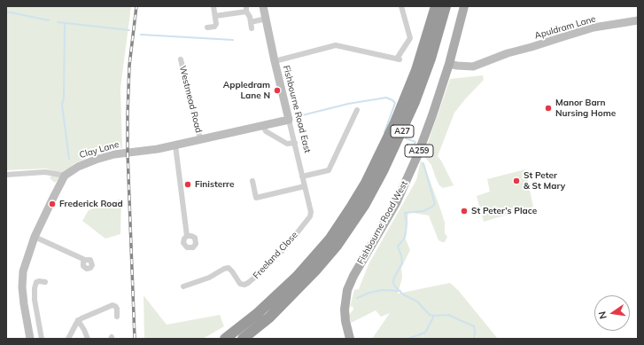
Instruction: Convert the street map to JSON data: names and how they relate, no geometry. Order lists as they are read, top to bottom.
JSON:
{
  "streets": {
    "highway": ["A27"],
    "main road": ["A259", "Fishbourne Road West"],
    "street": [
      "Apuldram Lane",
      "Westmead Road",
      "Fishbourne Road East",
      "Clay Lane",
      "Freeland Close"
    ]
  },
  "crossings": [
    ["Apuldram Lane", "Fishbourne Road West"],
    ["Westmead Road", "Clay Lane"],
    ["Fishbourne Road East", "Clay Lane"],
    ["Fishbourne Road East", "Freeland Close"]
  ],
  "places": [
    "Appledram Lane N",
    "Manor Barn Nursing Home",
    "St Peter & St Mary",
    "Finisterre",
    "Frederick Road",
    "St Peter’s Place"
  ],
  "north": "left"
}
